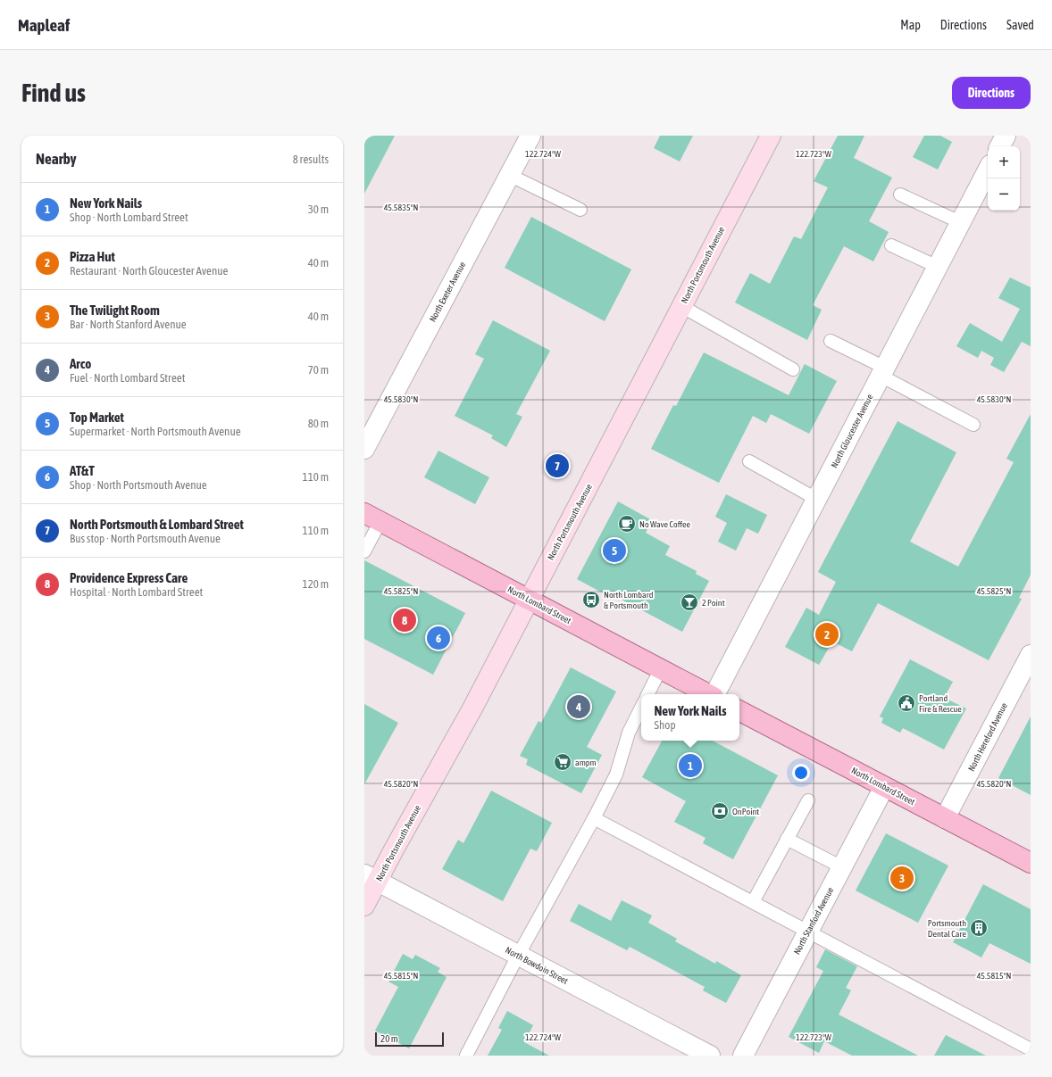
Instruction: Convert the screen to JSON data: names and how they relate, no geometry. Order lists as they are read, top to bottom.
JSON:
{
  "streets": {
    "main road": ["North Lombard Street"],
    "street": [
      "North Portsmouth Avenue",
      "North Exeter Avenue",
      "North Gloucester Avenue",
      "North Hereford Avenue",
      "North Stanford Avenue",
      "North Bowdoin Street"
    ]
  },
  "crossings": [
    ["North Portsmouth Avenue", "North Lombard Street"],
    ["North Portsmouth Avenue", "North Bowdoin Street"],
    ["North Lombard Street", "North Hereford Avenue"],
    ["North Lombard Street", "North Stanford Avenue"]
  ],
  "places": {
    "cafe": ["No Wave Coffee"],
    "bus stop": ["North Lombard & Portsmouth"],
    "bar": ["2 Point"],
    "public building": ["Portland Fire & Rescue"],
    "supermarket": ["ampm"],
    "bank": ["OnPoint"],
    "building": ["Portsmouth Dental Care"]
  },
  "scale_bar": "20 m",
  "page": {
    "header": "Mapleaf",
    "nav": ["Map", "Directions", "Saved"],
    "buttons": "Directions",
    "title": "Find us",
    "heading": ["Nearby", "8 results"],
    "map_buttons": ["+", "−"],
    "list": [
      {
        "mark": "1",
        "name": "New York Nails",
        "note": "Shop · North Lombard Street",
        "value": "30 m"
      },
      {
        "mark": "2",
        "name": "Pizza Hut",
        "note": "Restaurant · North Gloucester Avenue",
        "value": "40 m"
      },
      {
        "mark": "3",
        "name": "The Twilight Room",
        "note": "Bar · North Stanford Avenue",
        "value": "40 m"
      },
      {
        "mark": "4",
        "name": "Arco",
        "note": "Fuel · North Lombard Street",
        "value": "70 m"
      },
      {
        "mark": "5",
        "name": "Top Market",
        "note": "Supermarket · North Portsmouth Avenue",
        "value": "80 m"
      },
      {
        "mark": "6",
        "name": "AT&T",
        "note": "Shop · North Portsmouth Avenue",
        "value": "110 m"
      },
      {
        "mark": "7",
        "name": "North Portsmouth & Lombard Street",
        "note": "Bus stop · North Portsmouth Avenue",
        "value": "110 m"
      },
      {
        "mark": "8",
        "name": "Providence Express Care",
        "note": "Hospital · North Lombard Street",
        "value": "120 m"
      }
    ],
    "pins": [
      "7",
      "5",
      "8",
      "2",
      "6",
      "4",
      "1",
      "3"
    ],
    "popup": ["New York Nails", "Shop"],
    "scale": "20 m"
  },
  "coordinates": [
    "122.724°W",
    "122.723°W",
    "45.5835°N",
    "45.5830°N",
    "45.5825°N",
    "45.5820°N",
    "45.5815°N"
  ]
}
